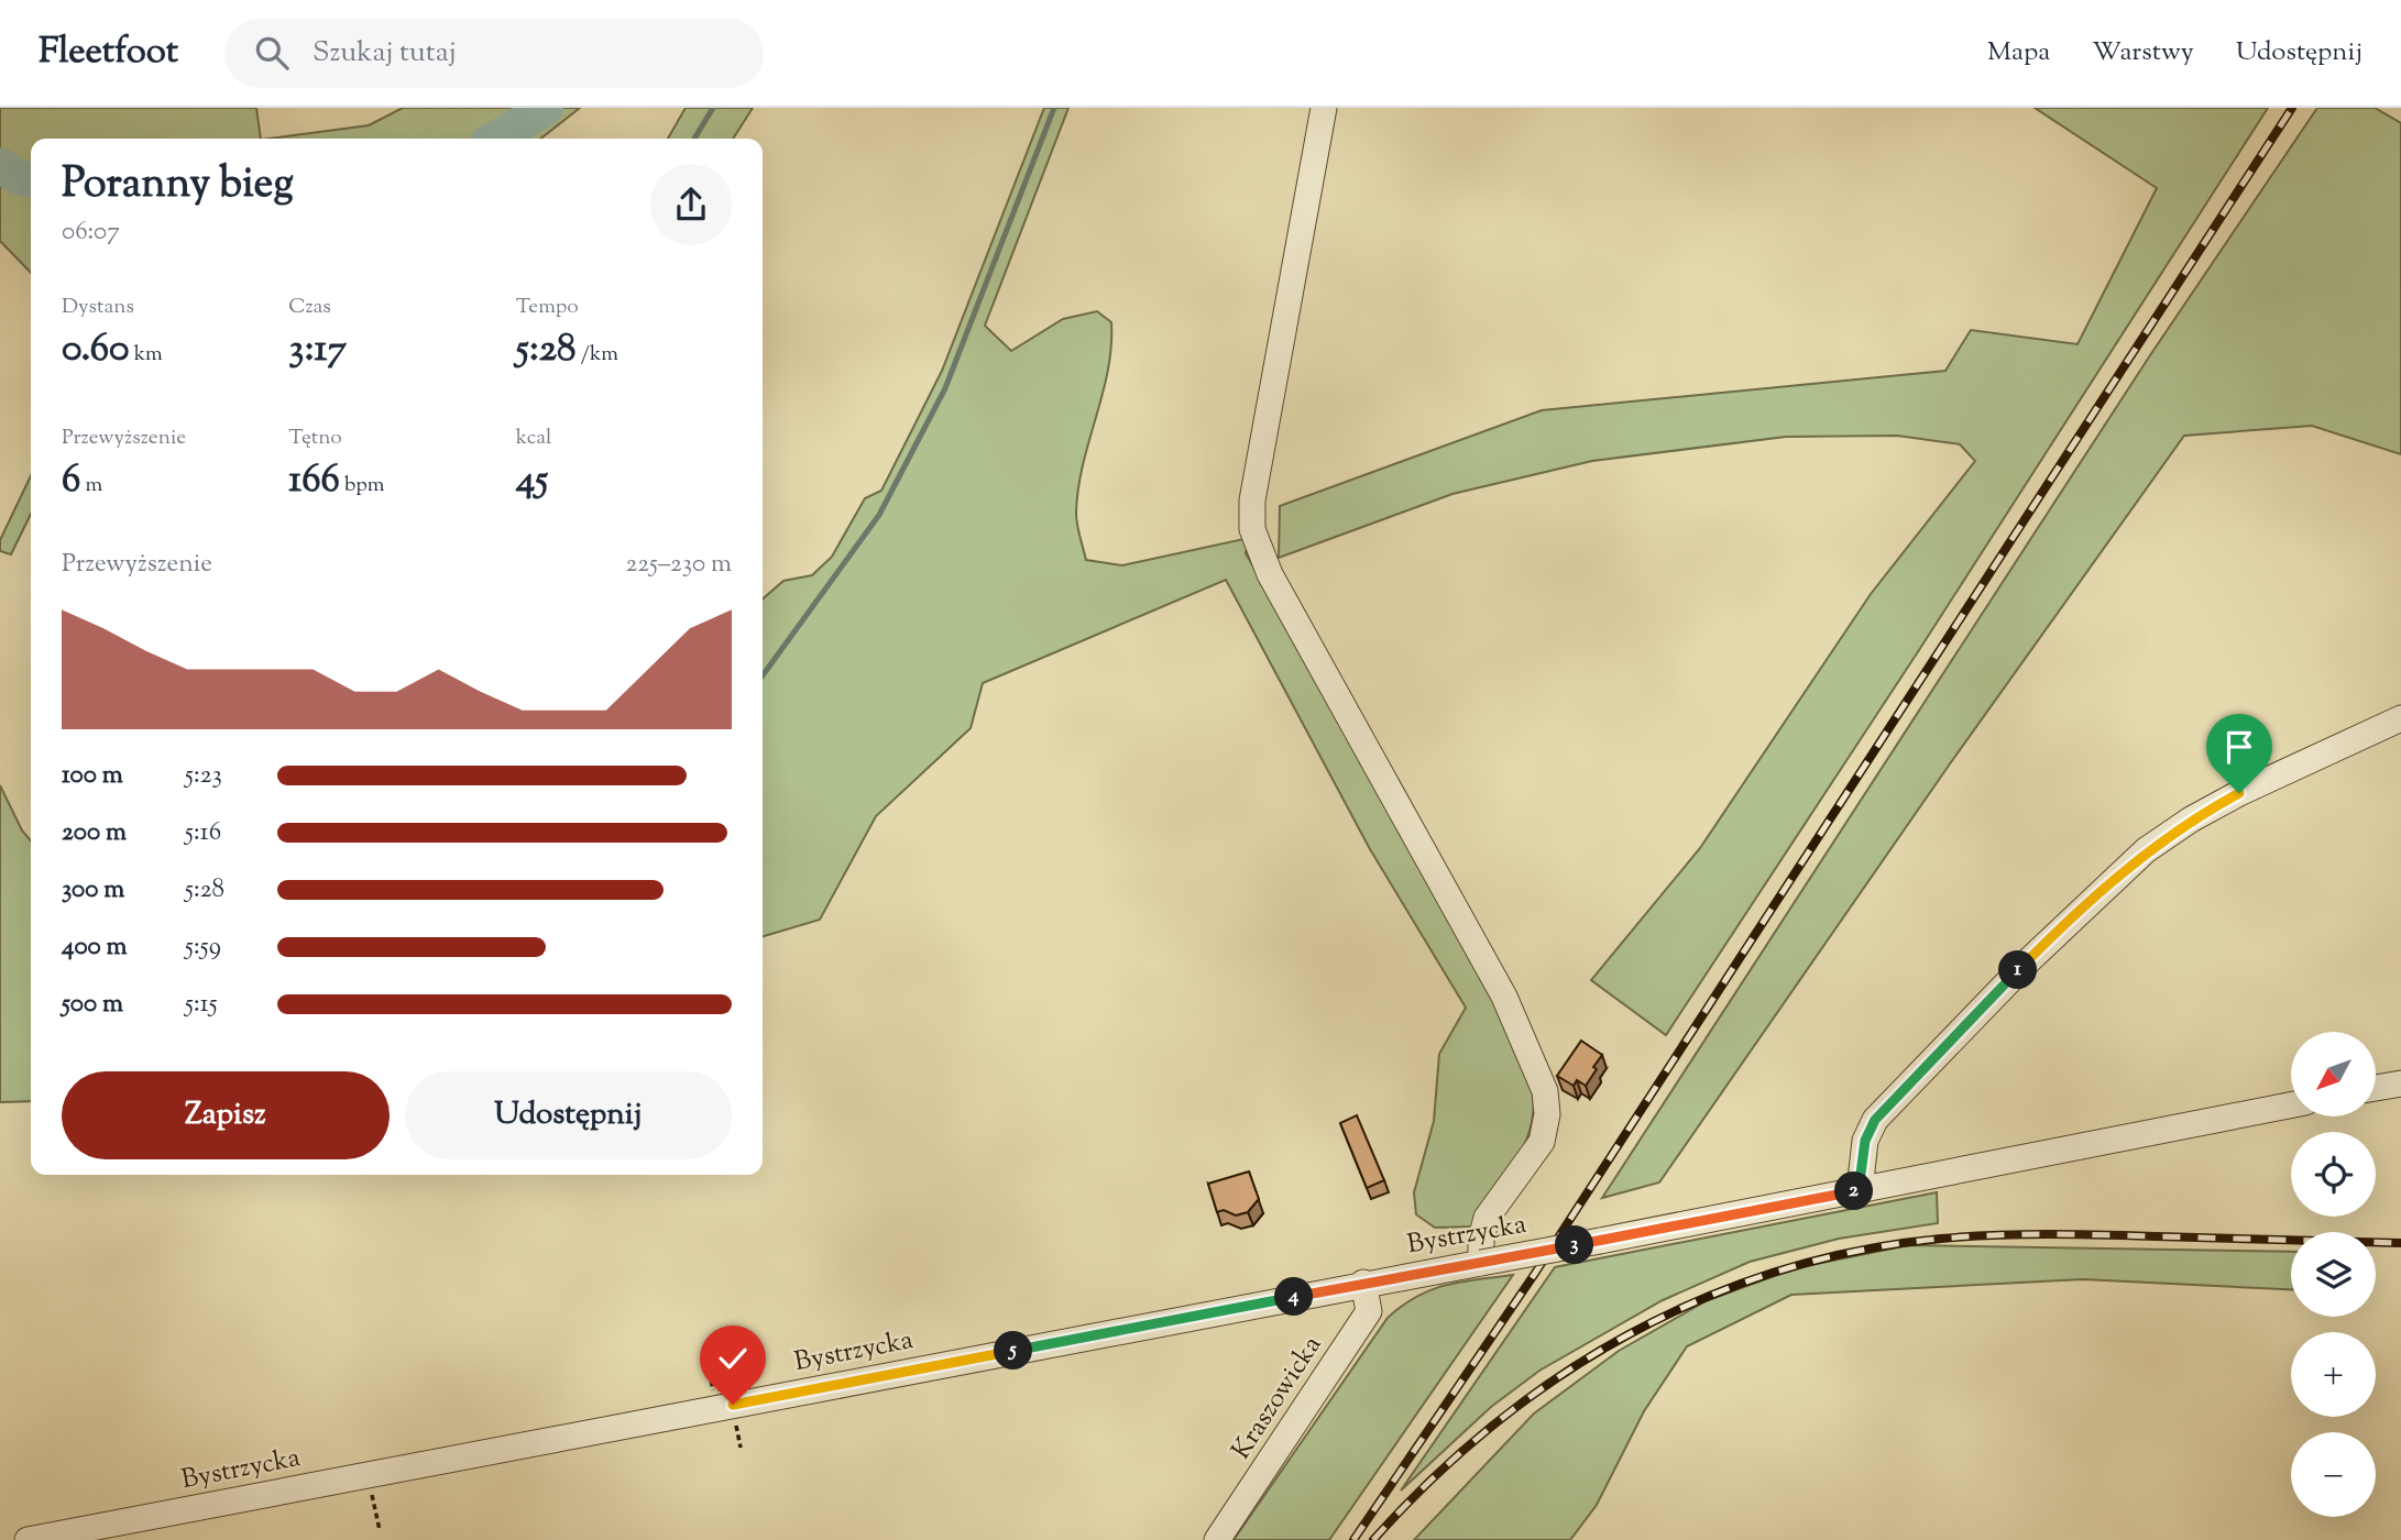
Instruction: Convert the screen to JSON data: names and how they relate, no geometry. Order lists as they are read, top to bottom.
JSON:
{
  "streets": {
    "street": ["Bystrzycka", "Kraszowicka"]
  },
  "crossings": [
    ["Bystrzycka", "Kraszowicka"]
  ],
  "north": "bottom left",
  "page": {
    "header": "Fleetfoot",
    "search": "Szukaj tutaj",
    "nav": ["Mapa", "Warstwy", "Udostępnij"],
    "heading": ["Poranny bieg", "06:07"],
    "stats": [
      ["Dystans", "0.60 km"],
      ["Czas", "3:17"],
      ["Tempo", "5:28 /km"],
      ["Przewyższenie", "6 m"],
      ["Tętno", "166 bpm"],
      ["kcal", "45"]
    ],
    "chart": ["Przewyższenie", "225–230 m"],
    "list": [
      {
        "name": "100 m",
        "note": "5:23"
      },
      {
        "name": "200 m",
        "note": "5:16"
      },
      {
        "name": "300 m",
        "note": "5:28"
      },
      {
        "name": "400 m",
        "note": "5:59"
      },
      {
        "name": "500 m",
        "note": "5:15"
      }
    ],
    "pins": [
      "1",
      "2",
      "3",
      "4",
      "5"
    ],
    "map_buttons": ["+", "−"],
    "buttons": ["Zapisz", "Udostępnij"]
  }
}
